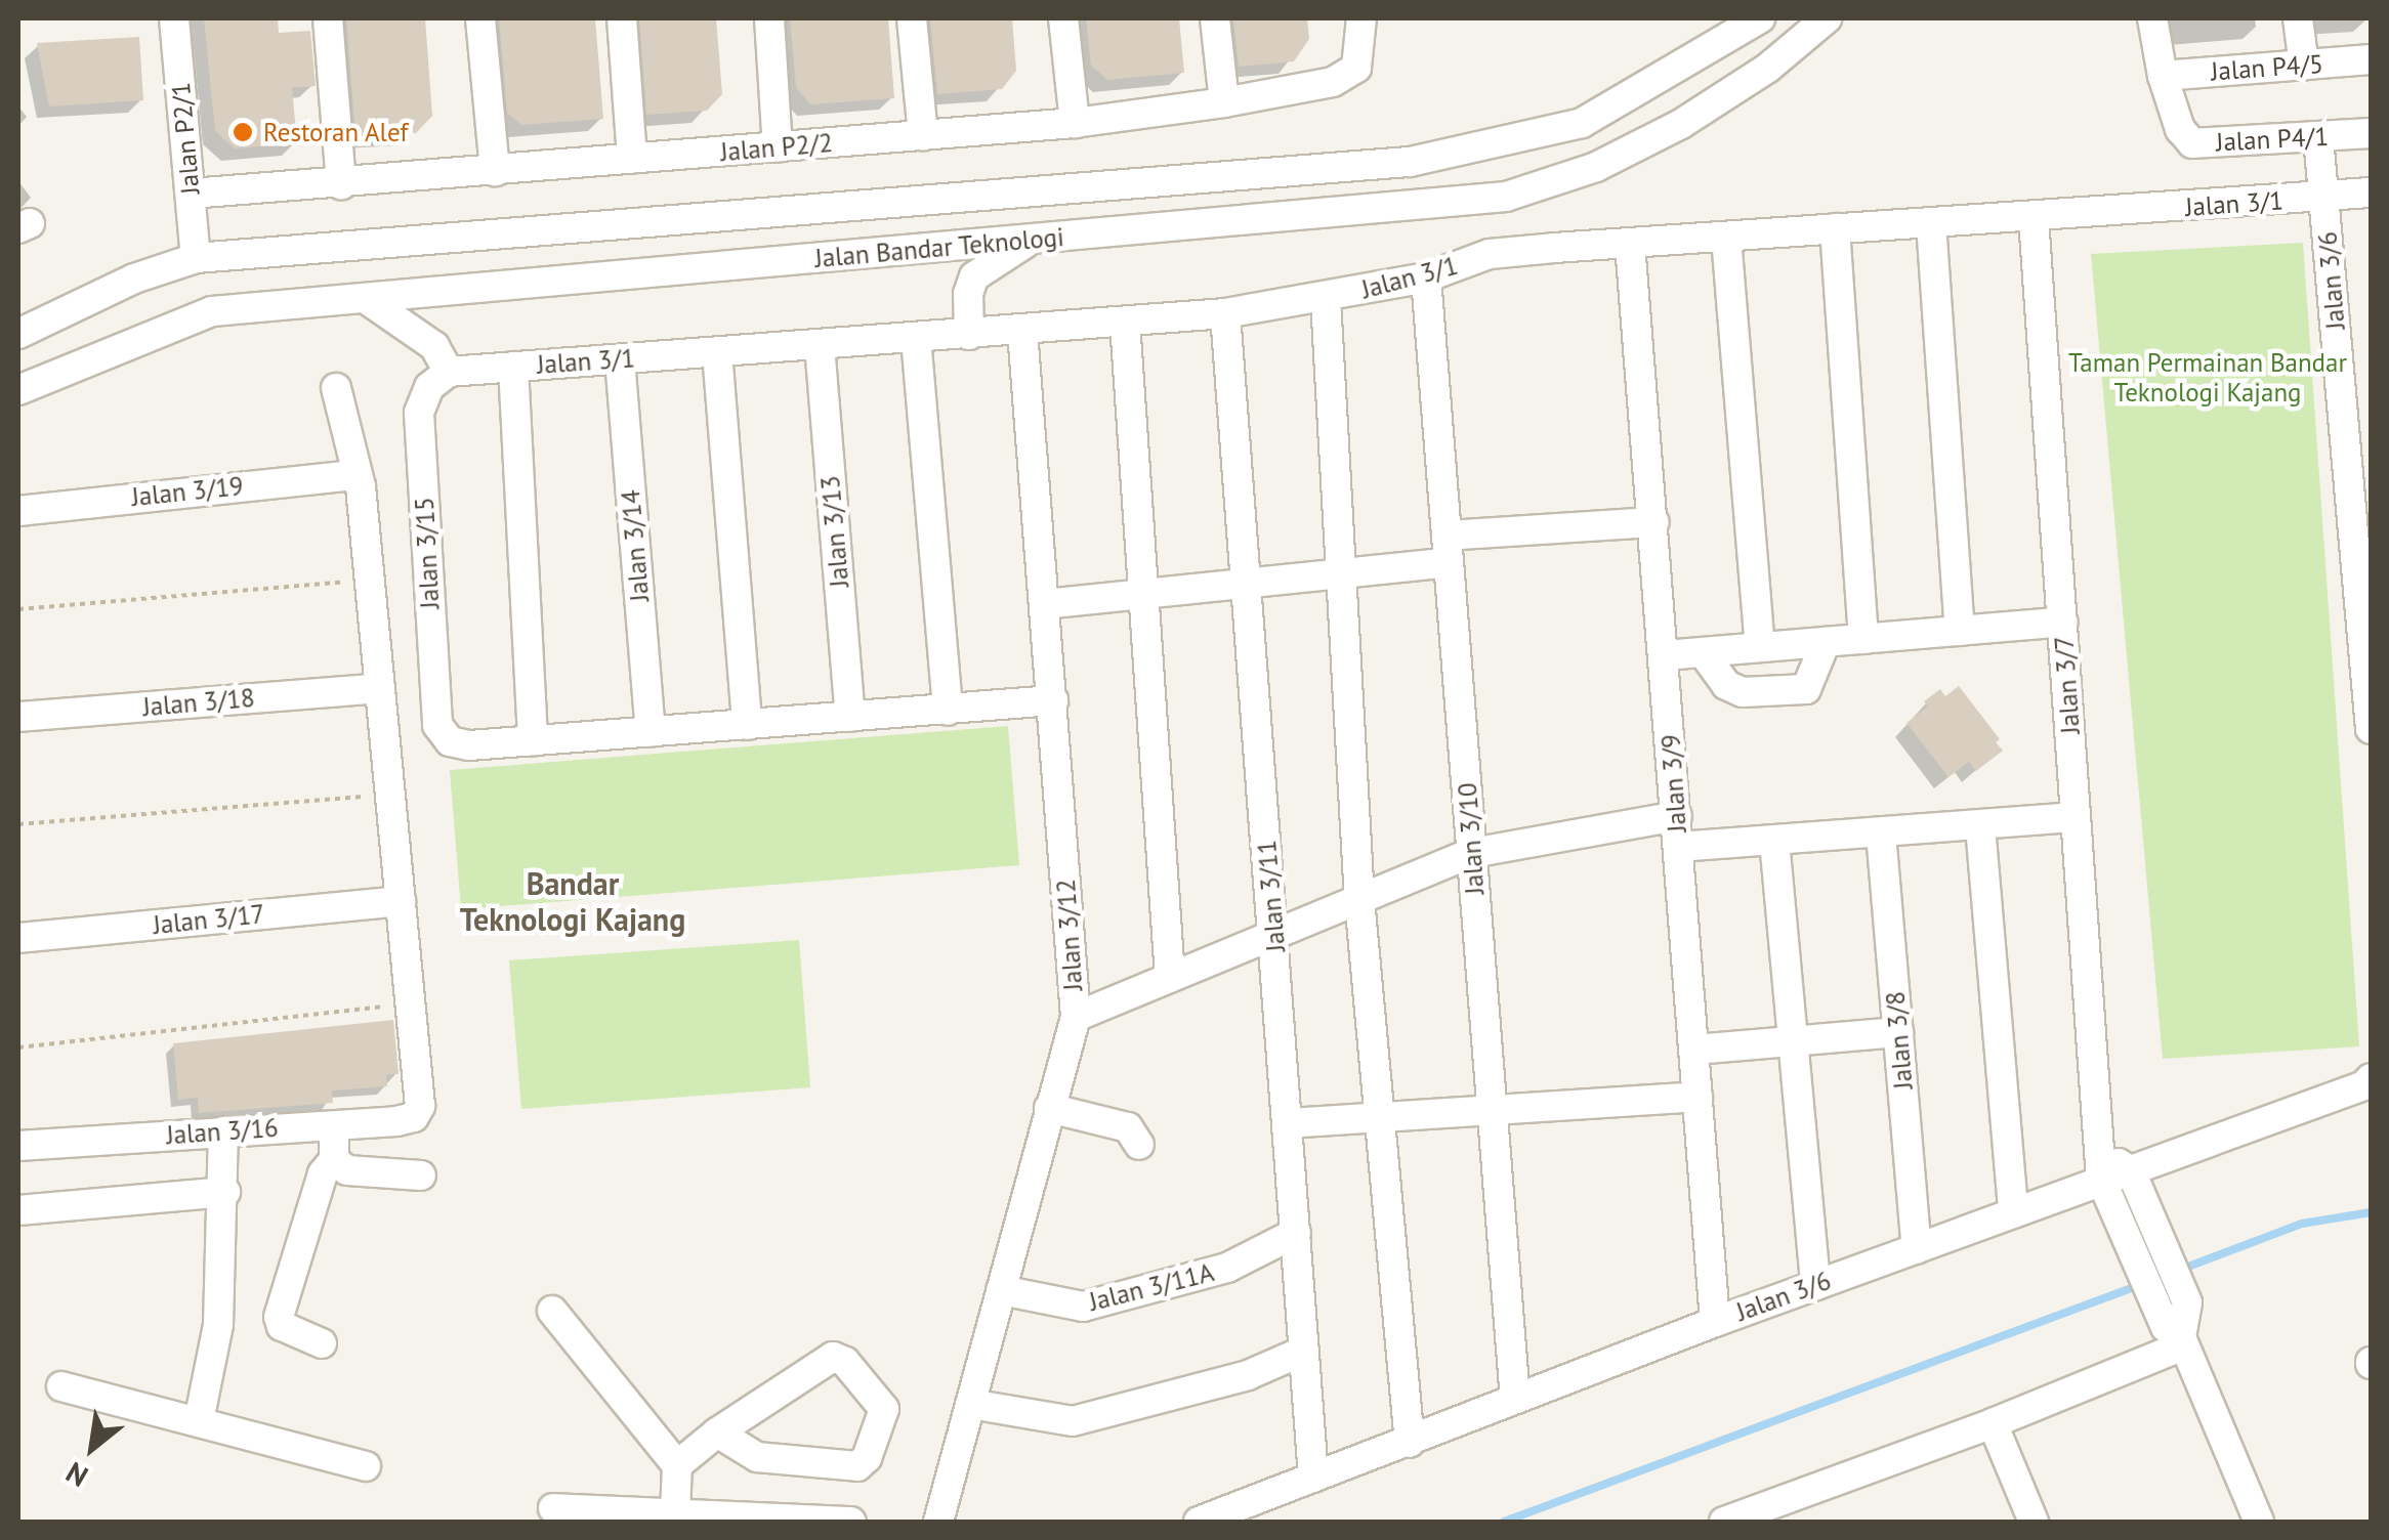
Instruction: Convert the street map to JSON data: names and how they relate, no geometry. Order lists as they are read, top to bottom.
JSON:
{
  "streets": {
    "street": [
      "Jalan P4/5",
      "Jalan P2/1",
      "Jalan P4/1",
      "Jalan P2/2",
      "Jalan 3/1",
      "Jalan Bandar Teknologi",
      "Jalan 3/6",
      "Jalan 3/19",
      "Jalan 3/13",
      "Jalan 3/14",
      "Jalan 3/15",
      "Jalan 3/7",
      "Jalan 3/18",
      "Jalan 3/9",
      "Jalan 3/10",
      "Jalan 3/11",
      "Jalan 3/17",
      "Jalan 3/12",
      "Jalan 3/8",
      "Jalan 3/16",
      "Jalan 3/11A"
    ]
  },
  "crossings": [
    ["Jalan P4/5", "Jalan P4/1"],
    ["Jalan P2/1", "Jalan P2/2"],
    ["Jalan P2/1", "Jalan Bandar Teknologi"],
    ["Jalan P4/1", "Jalan 3/6"],
    ["Jalan 3/1", "Jalan 3/6"],
    ["Jalan 3/1", "Jalan 3/13"],
    ["Jalan 3/1", "Jalan 3/14"],
    ["Jalan 3/1", "Jalan 3/15"],
    ["Jalan 3/1", "Jalan 3/7"],
    ["Jalan 3/1", "Jalan 3/9"],
    ["Jalan 3/1", "Jalan 3/10"],
    ["Jalan 3/1", "Jalan 3/11"],
    ["Jalan 3/1", "Jalan 3/12"],
    ["Jalan 3/6", "Jalan 3/7"],
    ["Jalan 3/6", "Jalan 3/9"],
    ["Jalan 3/6", "Jalan 3/10"],
    ["Jalan 3/6", "Jalan 3/11"],
    ["Jalan 3/6", "Jalan 3/8"],
    ["Jalan 3/11", "Jalan 3/11A"],
    ["Jalan 3/12", "Jalan 3/11A"]
  ],
  "districts": ["Bandar Teknologi Kajang"],
  "parks": ["Taman Permainan Bandar Teknologi Kajang"],
  "places": ["Restoran Alef"],
  "north": "bottom left"
}
